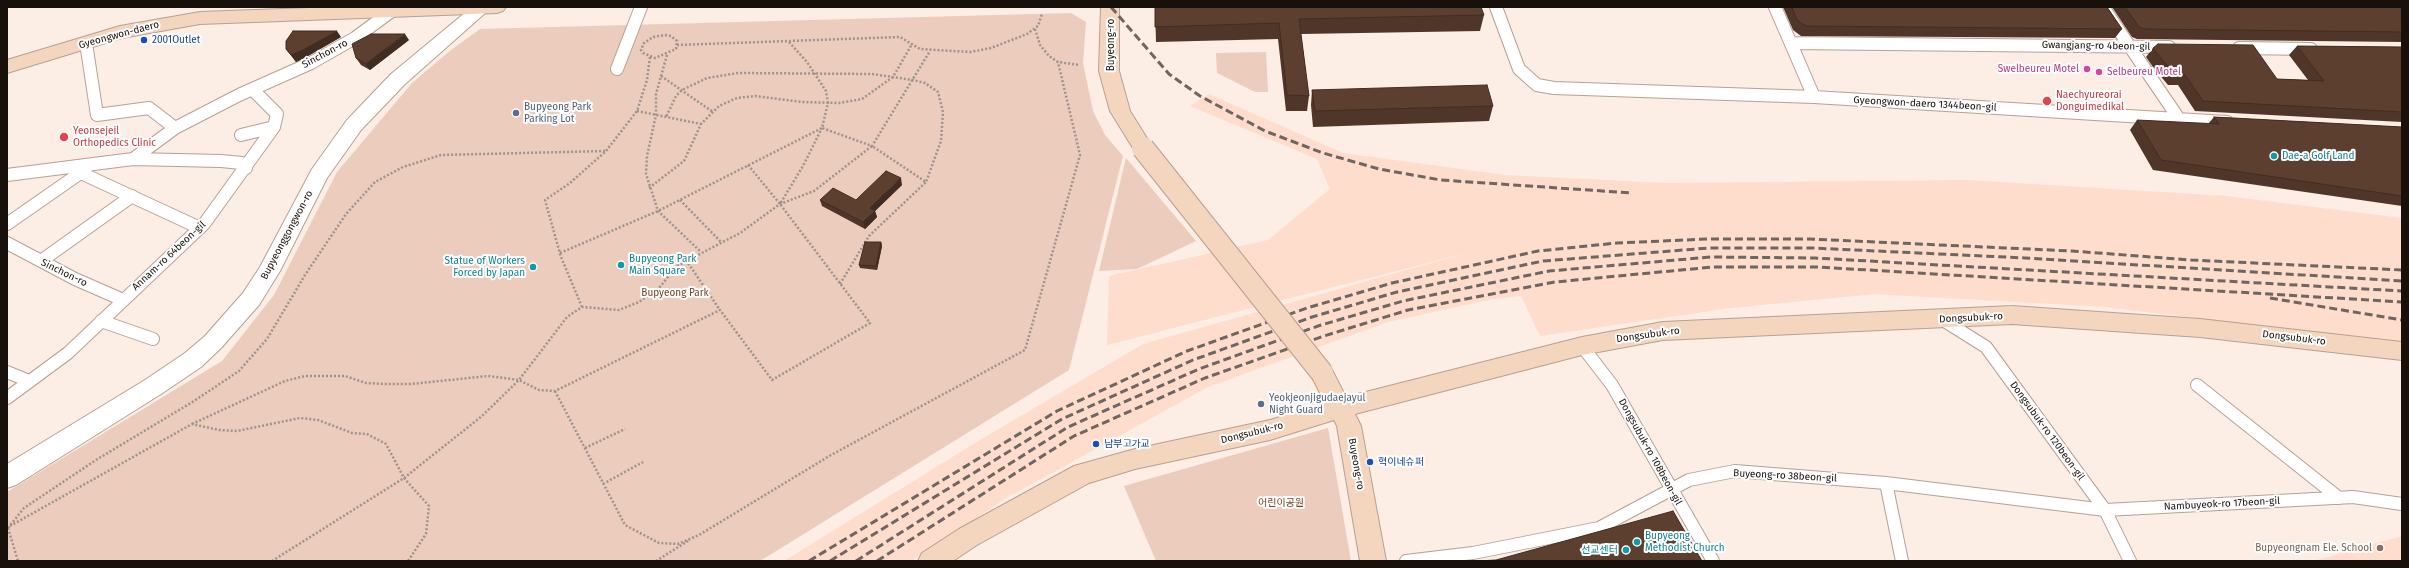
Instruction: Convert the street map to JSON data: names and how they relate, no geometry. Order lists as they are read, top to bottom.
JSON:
{
  "streets": {
    "street": [
      "Gyeongwon-daero",
      "Buyeong-ro",
      "Bupyeonggongwon-ro",
      "Dongsubuk-ro"
    ],
    "lane": [
      "Gwangjang-ro 4beon-gil",
      "Sinchon-ro",
      "Gyeongwon-daero 1344beon-gil",
      "Annam-ro 64beon-gil",
      "Dongsubuk-ro 120beon-gil",
      "Dongsubuk-ro 108beon-gil",
      "Buyeong-ro 38beon-gil",
      "Nambuyeok-ro 17beon-gil"
    ]
  },
  "crossings": [
    ["Gyeongwon-daero", "Sinchon-ro"],
    ["Gyeongwon-daero", "Bupyeonggongwon-ro"],
    ["Buyeong-ro", "Dongsubuk-ro"],
    ["Sinchon-ro", "Annam-ro 64beon-gil"],
    ["Dongsubuk-ro", "Dongsubuk-ro 120beon-gil"],
    ["Dongsubuk-ro", "Dongsubuk-ro 108beon-gil"],
    ["Dongsubuk-ro 120beon-gil", "Buyeong-ro 38beon-gil"],
    ["Dongsubuk-ro 120beon-gil", "Nambuyeok-ro 17beon-gil"],
    ["Dongsubuk-ro 108beon-gil", "Buyeong-ro 38beon-gil"],
    ["Buyeong-ro 38beon-gil", "Nambuyeok-ro 17beon-gil"]
  ],
  "parks": ["Bupyeong Park", "어린이공원"],
  "places": [
    "2001Outlet",
    "Swelbeureu Motel",
    "Selbeureu Motel",
    "Naechyureorai Donguimedikal",
    "Bupyeong Park Parking Lot",
    "Yeonsejeil Orthopedics Clinic",
    "Dae-a Golf Land",
    "Bupyeong Park Main Square",
    "Statue of Workers Forced by Japan",
    "Yeokjeonjigudaejayul Night Guard",
    "남부고가교",
    "혁이네슈퍼",
    "Bupyeong Methodist Church",
    "Bupyeongnam Ele. School",
    "선교센터"
  ]
}
